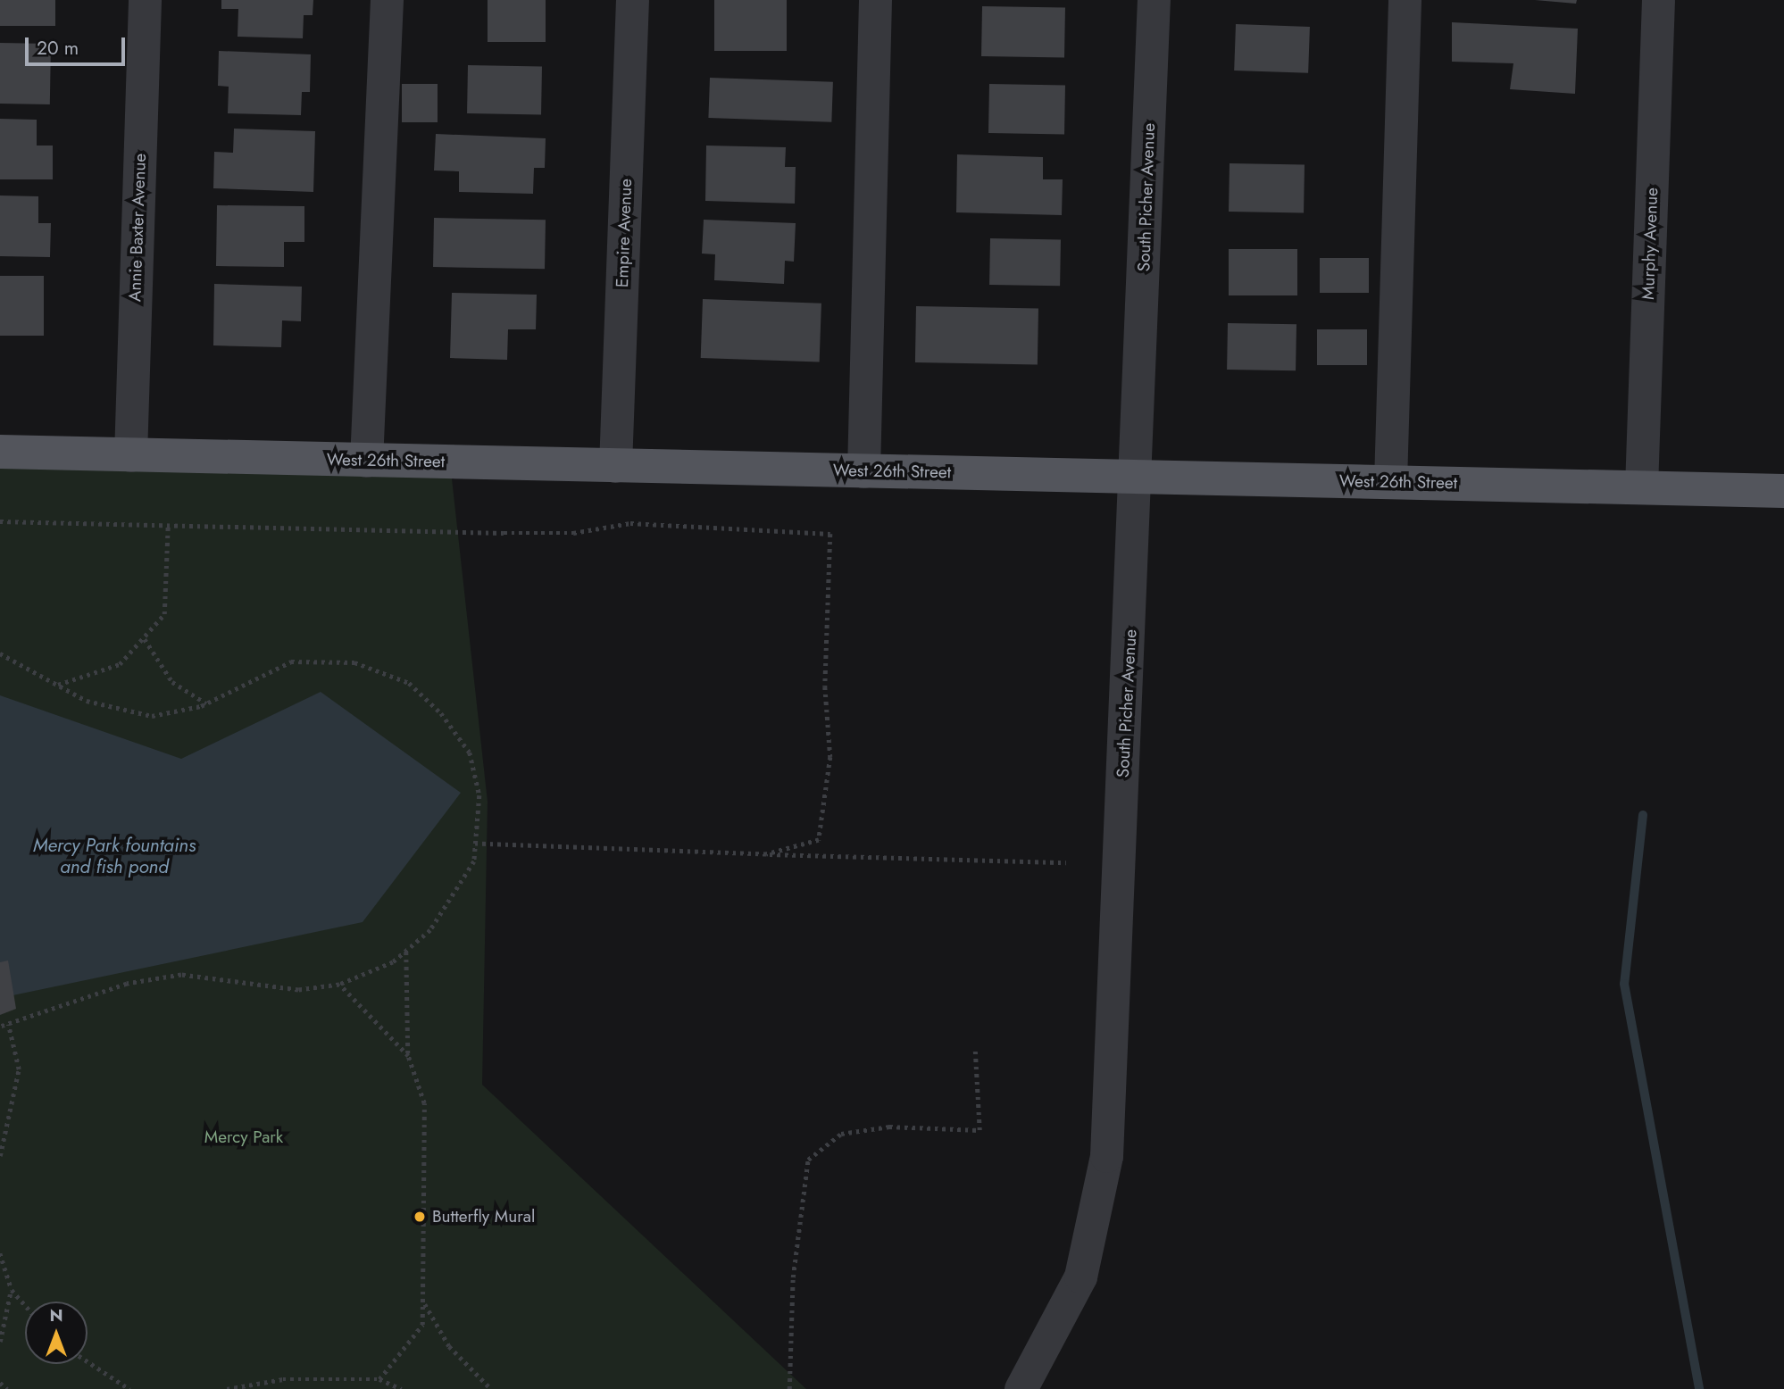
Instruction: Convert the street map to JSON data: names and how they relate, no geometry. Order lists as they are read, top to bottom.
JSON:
{
  "streets": {
    "main road": ["West 26th Street"],
    "street": [
      "South Picher Avenue",
      "Annie Baxter Avenue",
      "Empire Avenue",
      "Murphy Avenue"
    ]
  },
  "crossings": [
    ["South Picher Avenue", "West 26th Street"],
    ["Annie Baxter Avenue", "West 26th Street"],
    ["Empire Avenue", "West 26th Street"],
    ["Murphy Avenue", "West 26th Street"]
  ],
  "water": ["Mercy Park fountains and fish pond"],
  "parks": ["Mercy Park"],
  "places": ["Butterfly Mural"],
  "scale_bar": "20 m",
  "north": "top"
}
